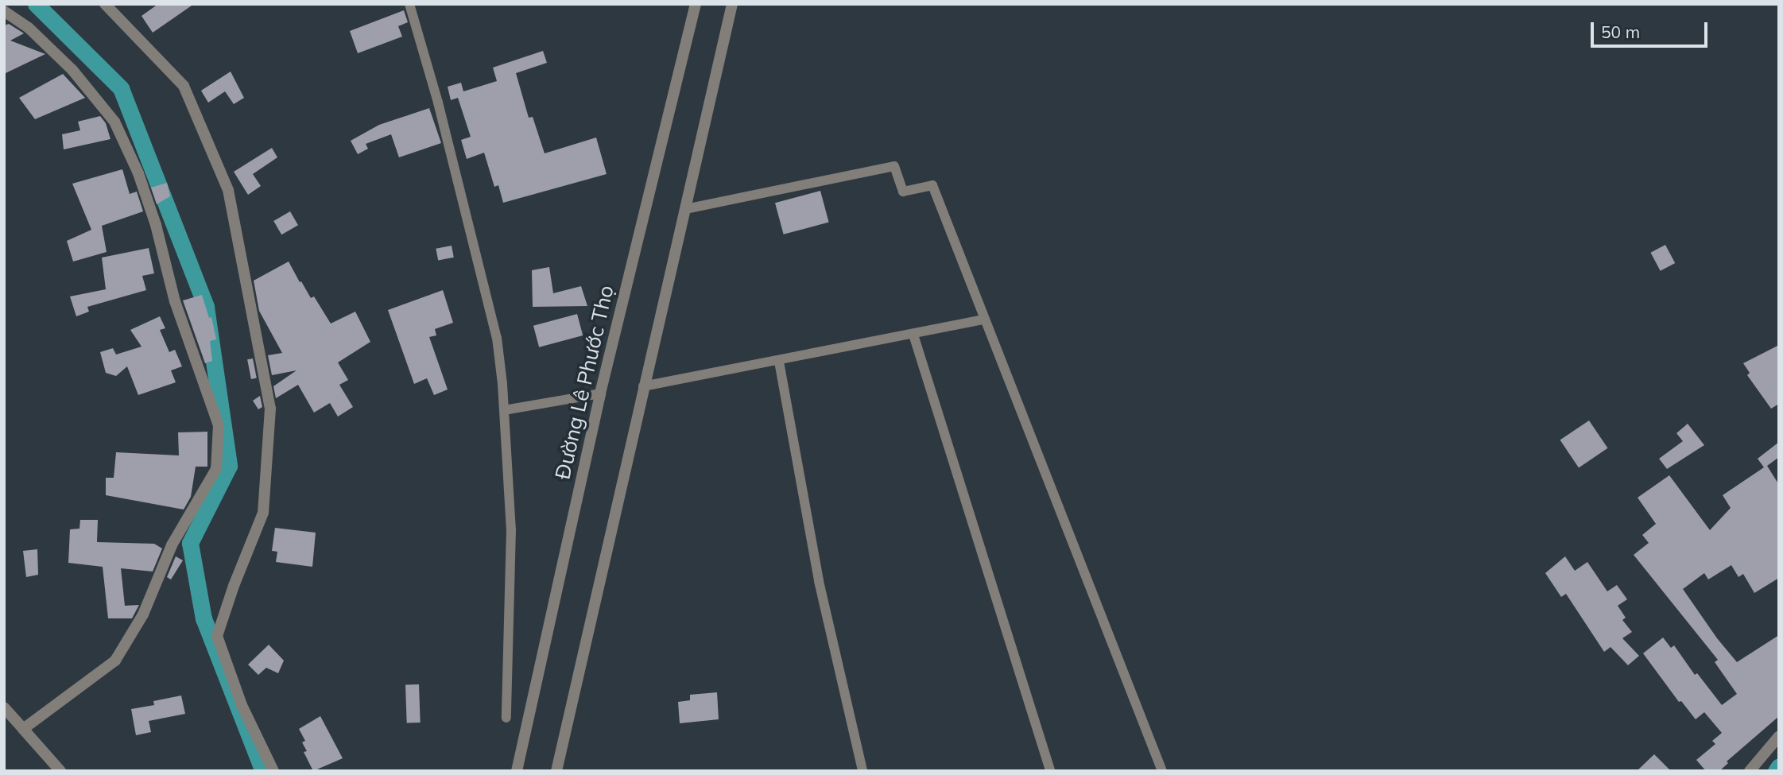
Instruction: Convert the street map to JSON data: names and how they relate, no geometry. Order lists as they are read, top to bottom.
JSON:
{
  "streets": {
    "street": ["Đường Lê Phước Thọ"]
  },
  "scale_bar": "50 m"
}
